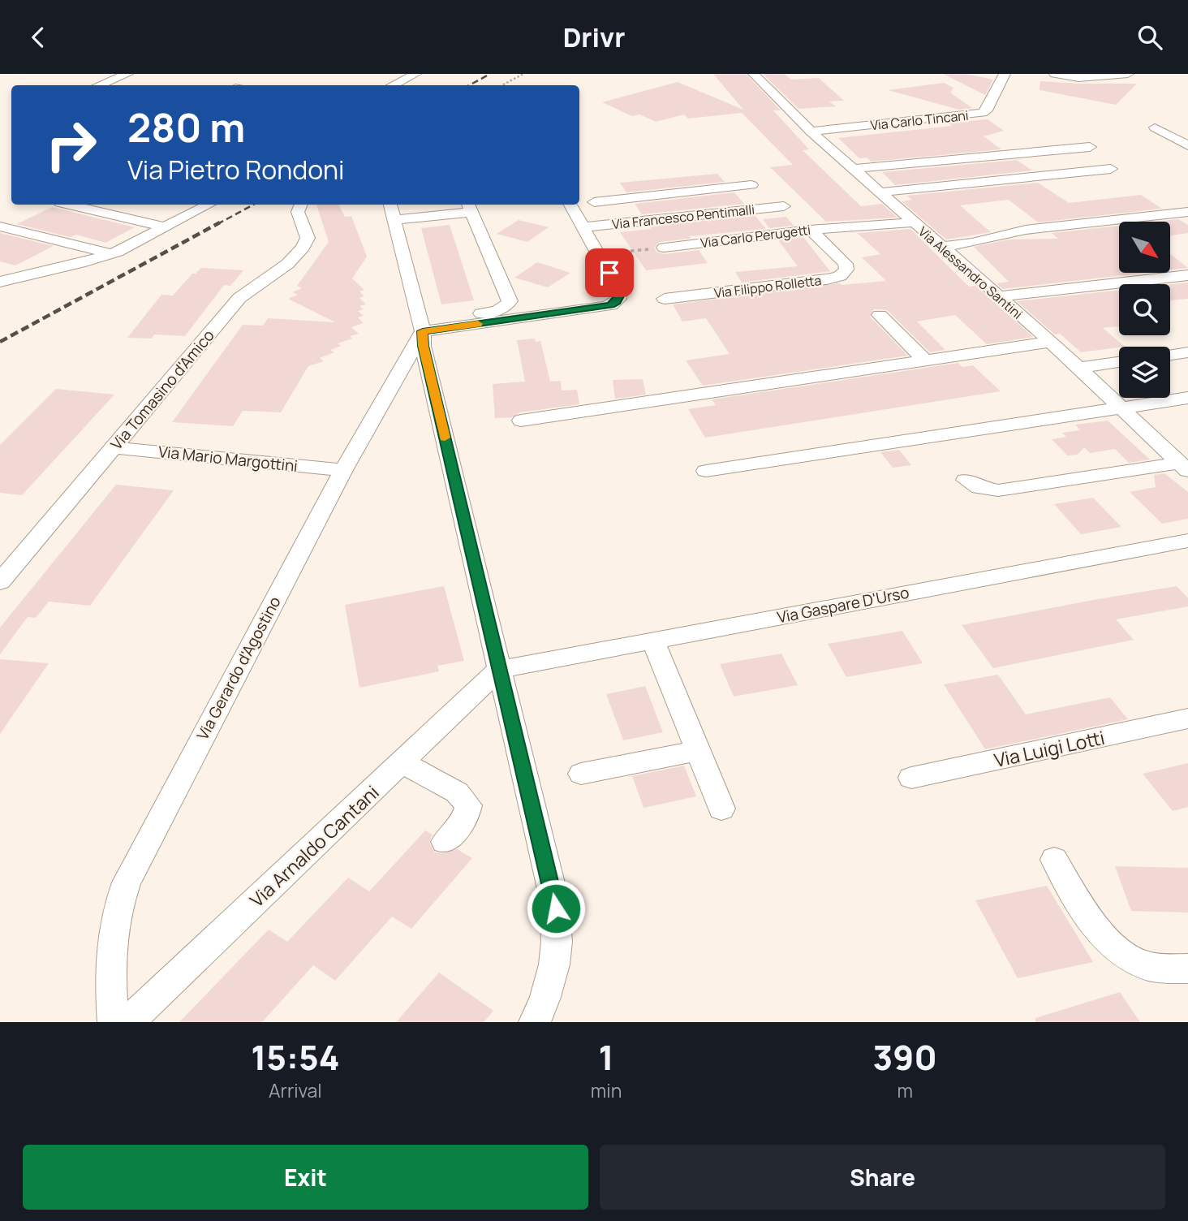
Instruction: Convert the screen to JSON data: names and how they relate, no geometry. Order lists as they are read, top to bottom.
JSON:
{
  "streets": {
    "street": [
      "Via Carlo Tincani",
      "Via Francesco Pentimalli",
      "Via Carlo Perugetti",
      "Via Alessandro Santini",
      "Via Filippo Rolletta",
      "Via Tomasino d'Amico",
      "Via Mario Margottini",
      "Via Gaspare D'Urso",
      "Via Gerardo d'Agostino",
      "Via Luigi Lotti",
      "Via Arnaldo Cantani"
    ]
  },
  "crossings": [
    ["Via Carlo Tincani", "Via Alessandro Santini"],
    ["Via Carlo Perugetti", "Via Alessandro Santini"],
    ["Via Carlo Perugetti", "Via Filippo Rolletta"],
    ["Via Tomasino d'Amico", "Via Mario Margottini"],
    ["Via Mario Margottini", "Via Gerardo d'Agostino"],
    ["Via Gaspare D'Urso", "Via Arnaldo Cantani"]
  ],
  "north": "bottom right",
  "page": {
    "header": "Drivr",
    "turn": ["280 m", "Via Pietro Rondoni"],
    "eta": [
      "15:54",
      "Arrival",
      "1",
      "min",
      "390",
      "m"
    ],
    "buttons": ["Exit", "Share"]
  }
}
